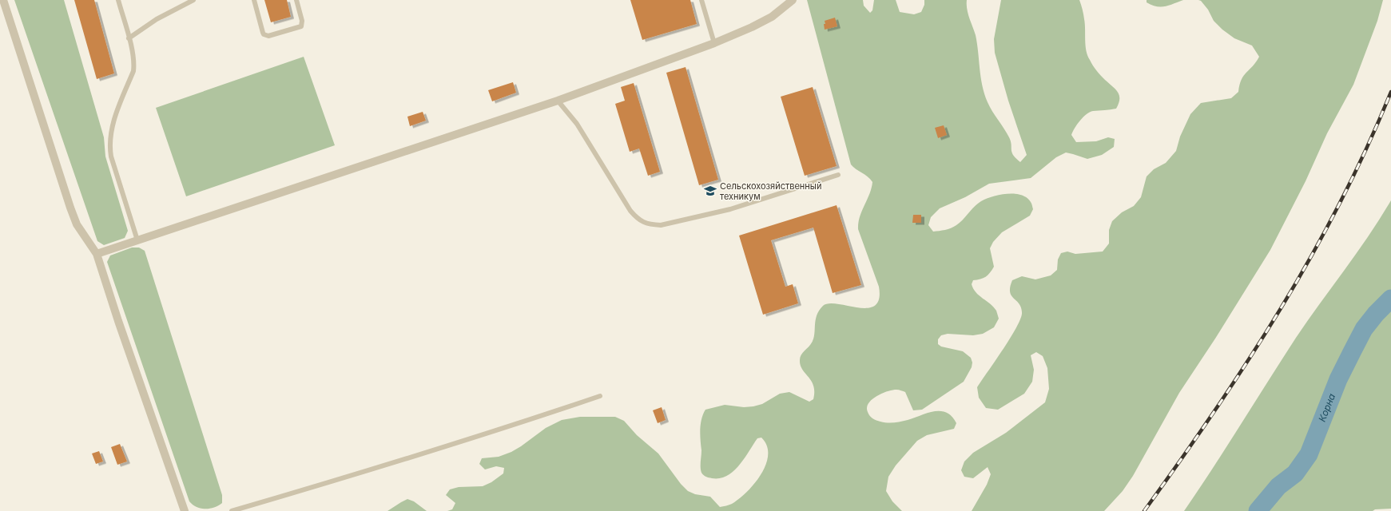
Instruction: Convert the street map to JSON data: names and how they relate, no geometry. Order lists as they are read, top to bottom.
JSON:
{
  "water": ["Корна"],
  "places": {
    "school or university": ["Сельскохозяйственный техникум"]
  }
}
